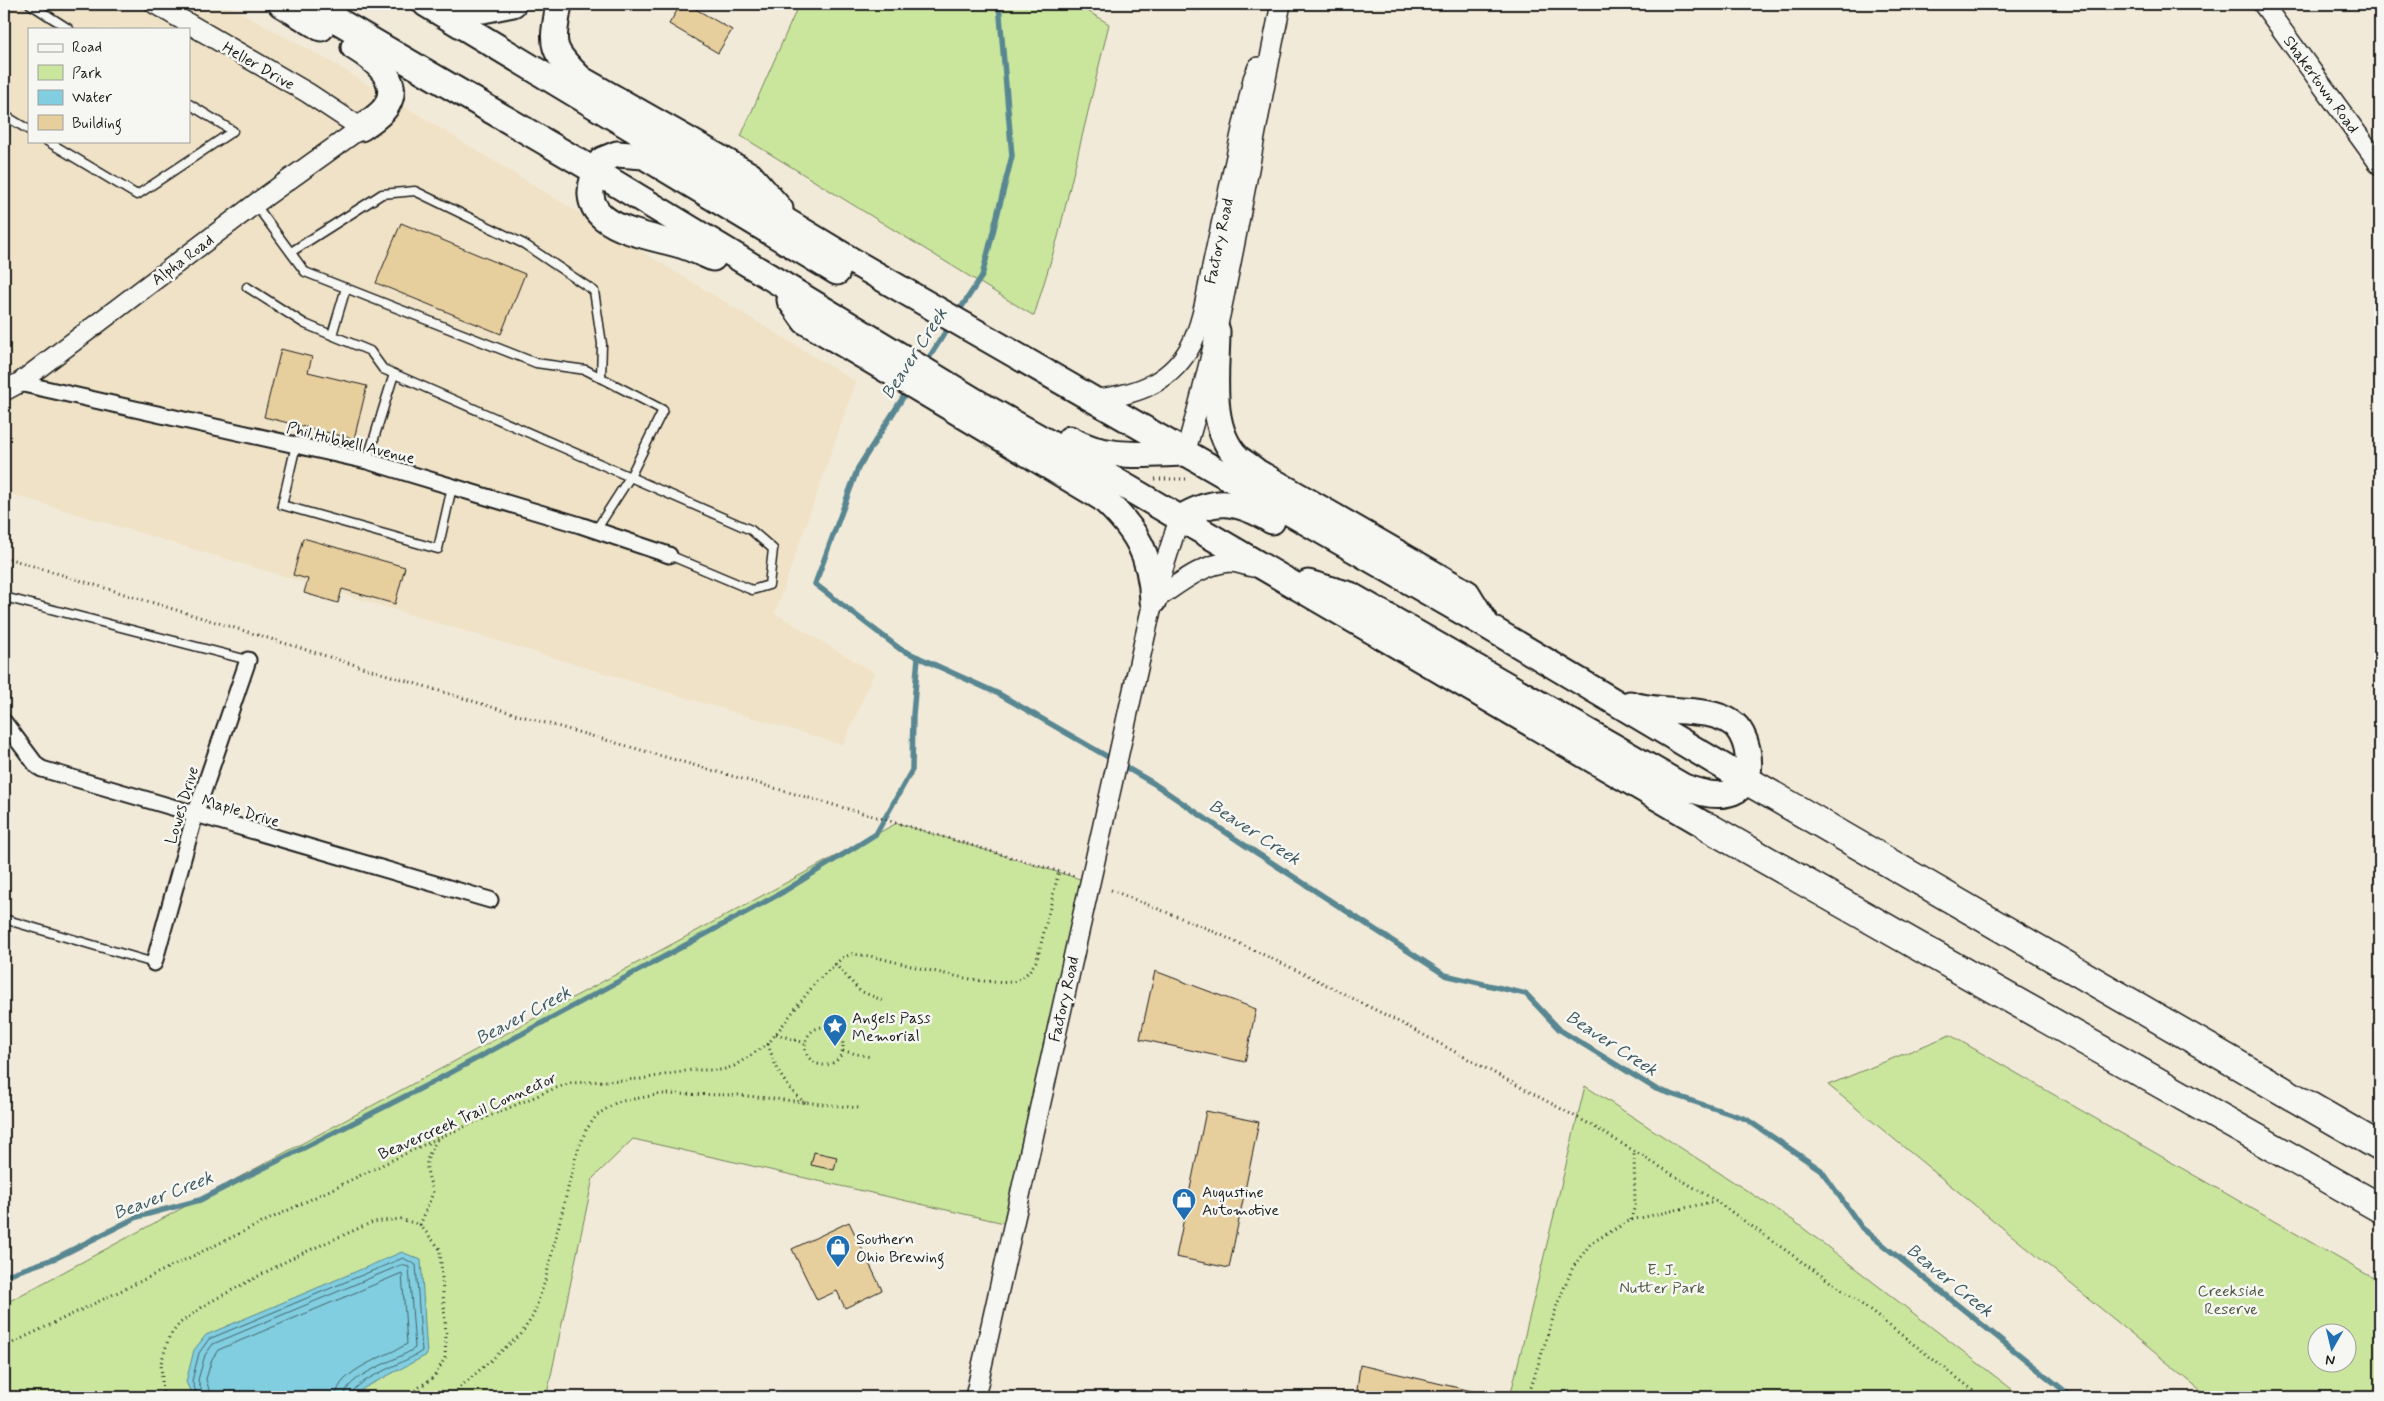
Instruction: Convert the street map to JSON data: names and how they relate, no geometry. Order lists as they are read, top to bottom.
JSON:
{
  "streets": {
    "street": [
      "Heller Drive",
      "Shakertown Road",
      "Factory Road",
      "Alpha Road",
      "Phil Hubbell Avenue",
      "Lowes Drive",
      "Maple Drive"
    ],
    "path": ["Beavercreek Trail Connector"]
  },
  "crossings": [
    ["Heller Drive", "Alpha Road"],
    ["Alpha Road", "Phil Hubbell Avenue"],
    ["Lowes Drive", "Maple Drive"]
  ],
  "water": ["Beaver Creek"],
  "parks": ["E. J. Nutter Park", "Creekside Reserve"],
  "places": {
    "place": ["Angels Pass Memorial"],
    "shop": ["Augustine Automotive", "Southern Ohio Brewing"]
  },
  "legend": [
    "Road",
    "Park",
    "Water",
    "Building"
  ],
  "north": "bottom"
}
